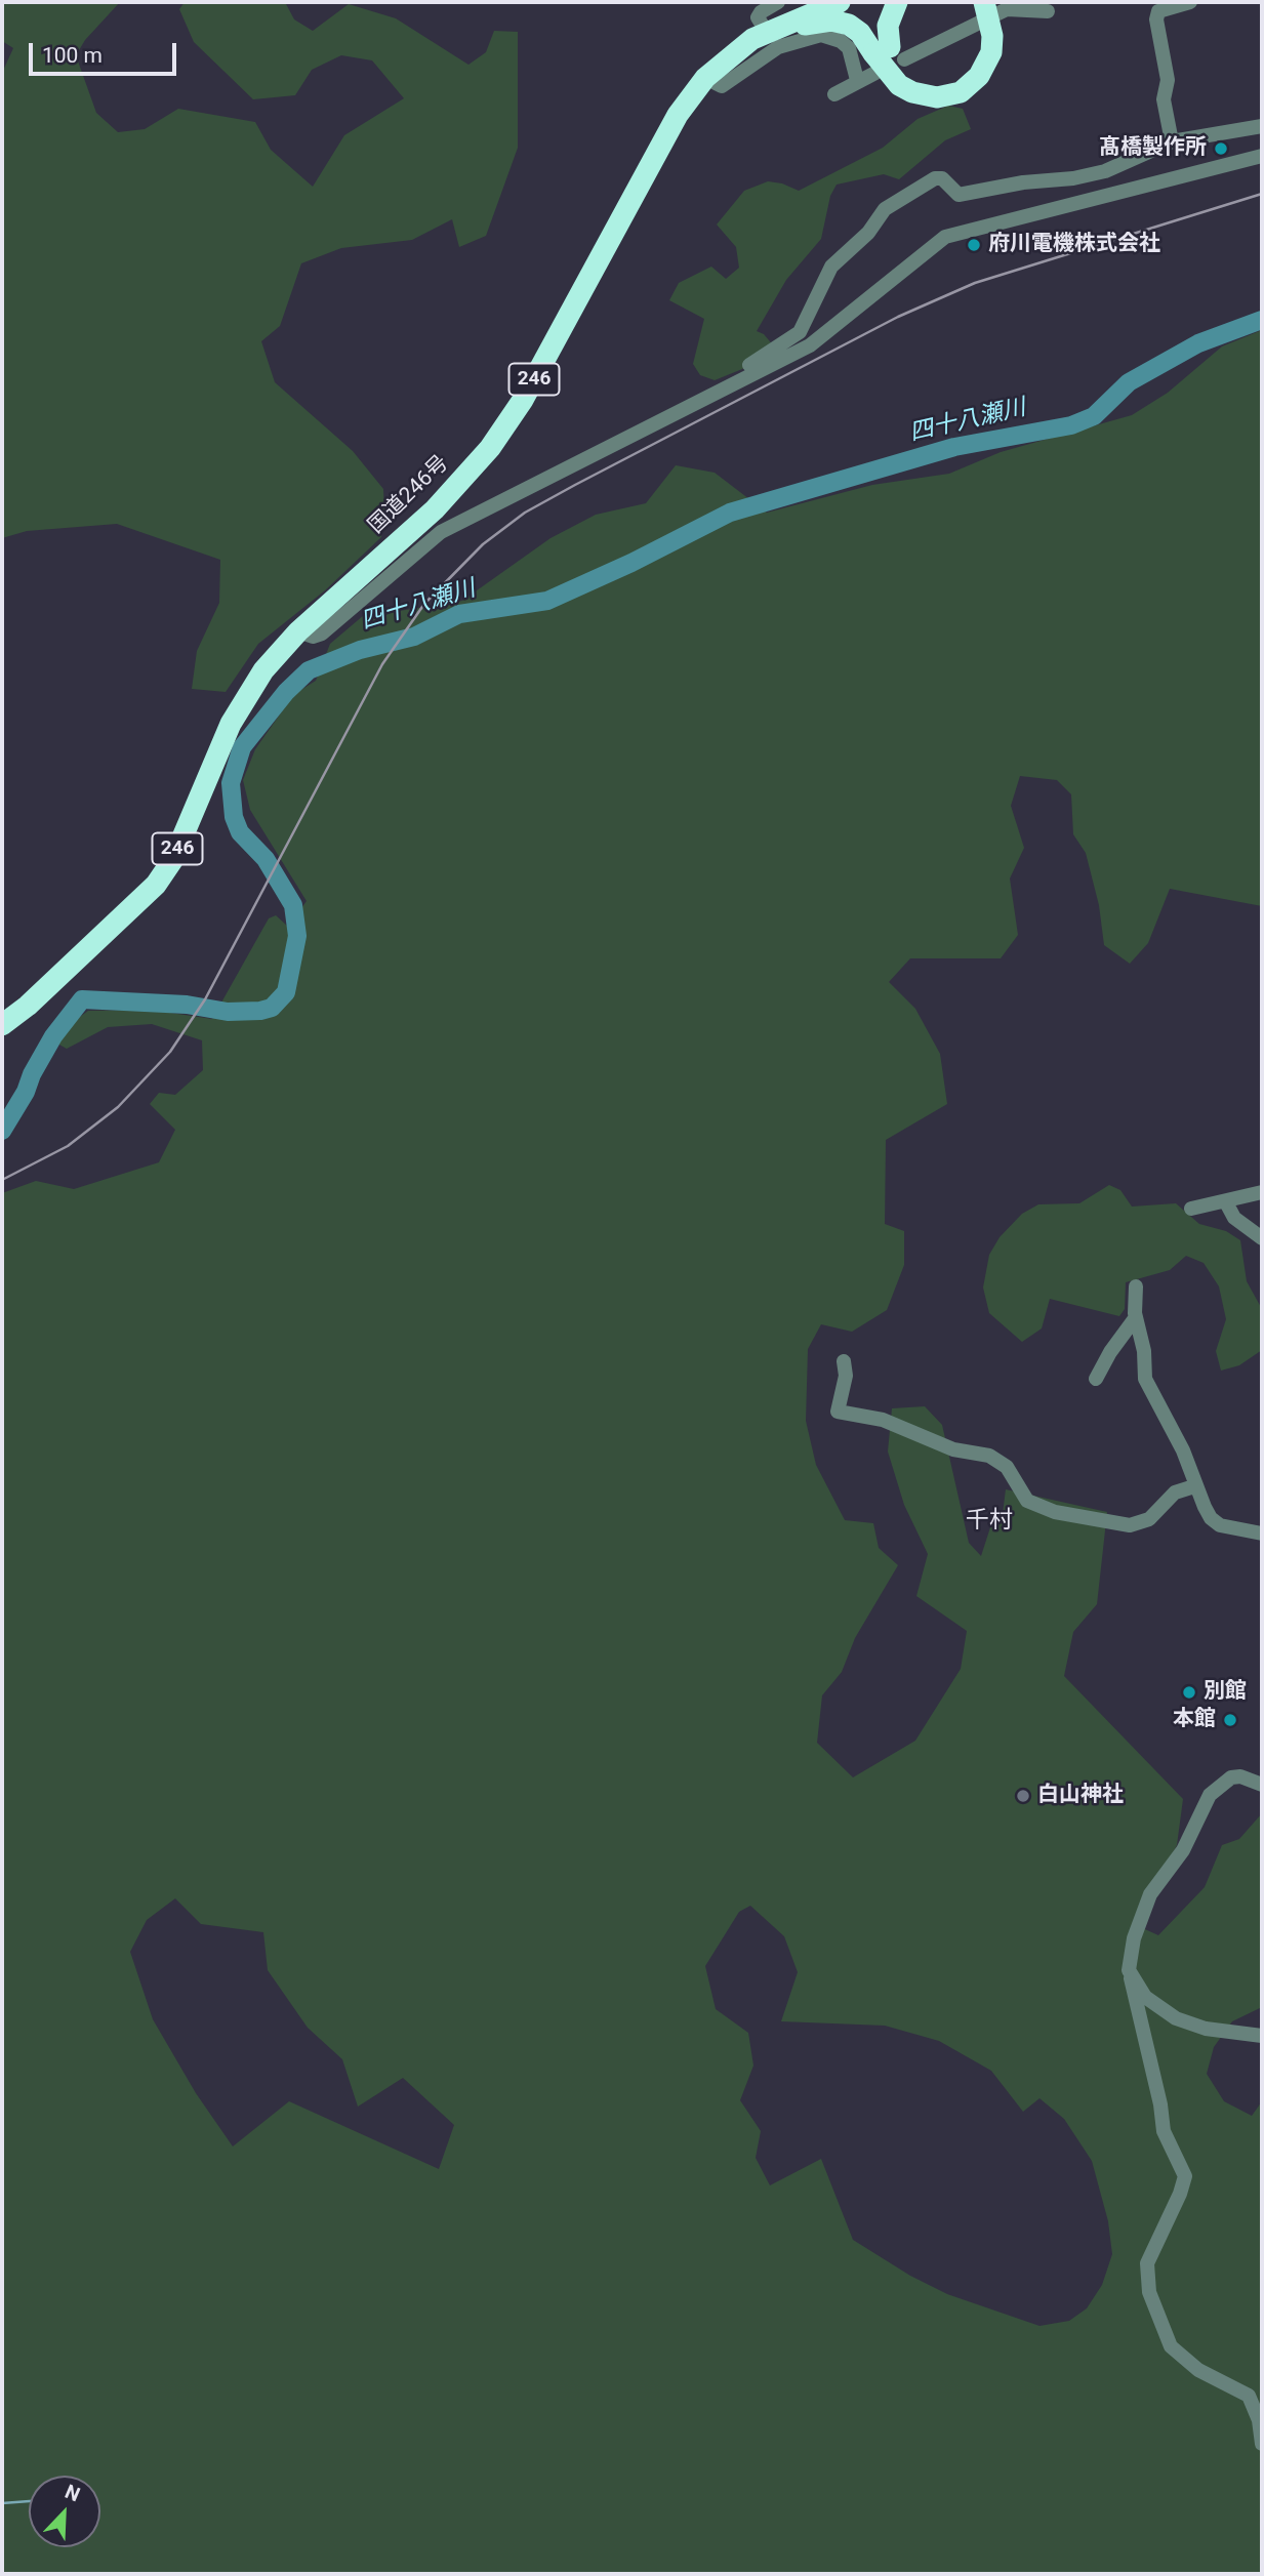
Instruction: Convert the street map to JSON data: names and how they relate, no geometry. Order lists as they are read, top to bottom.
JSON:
{
  "streets": {
    "highway": ["246", "国道246号"]
  },
  "districts": ["千村"],
  "water": ["四十八瀬川"],
  "places": [
    "髙橋製作所",
    "府川電機株式会社",
    "別館",
    "本館",
    "白山神社"
  ],
  "scale_bar": "100 m",
  "north": "top right"
}
